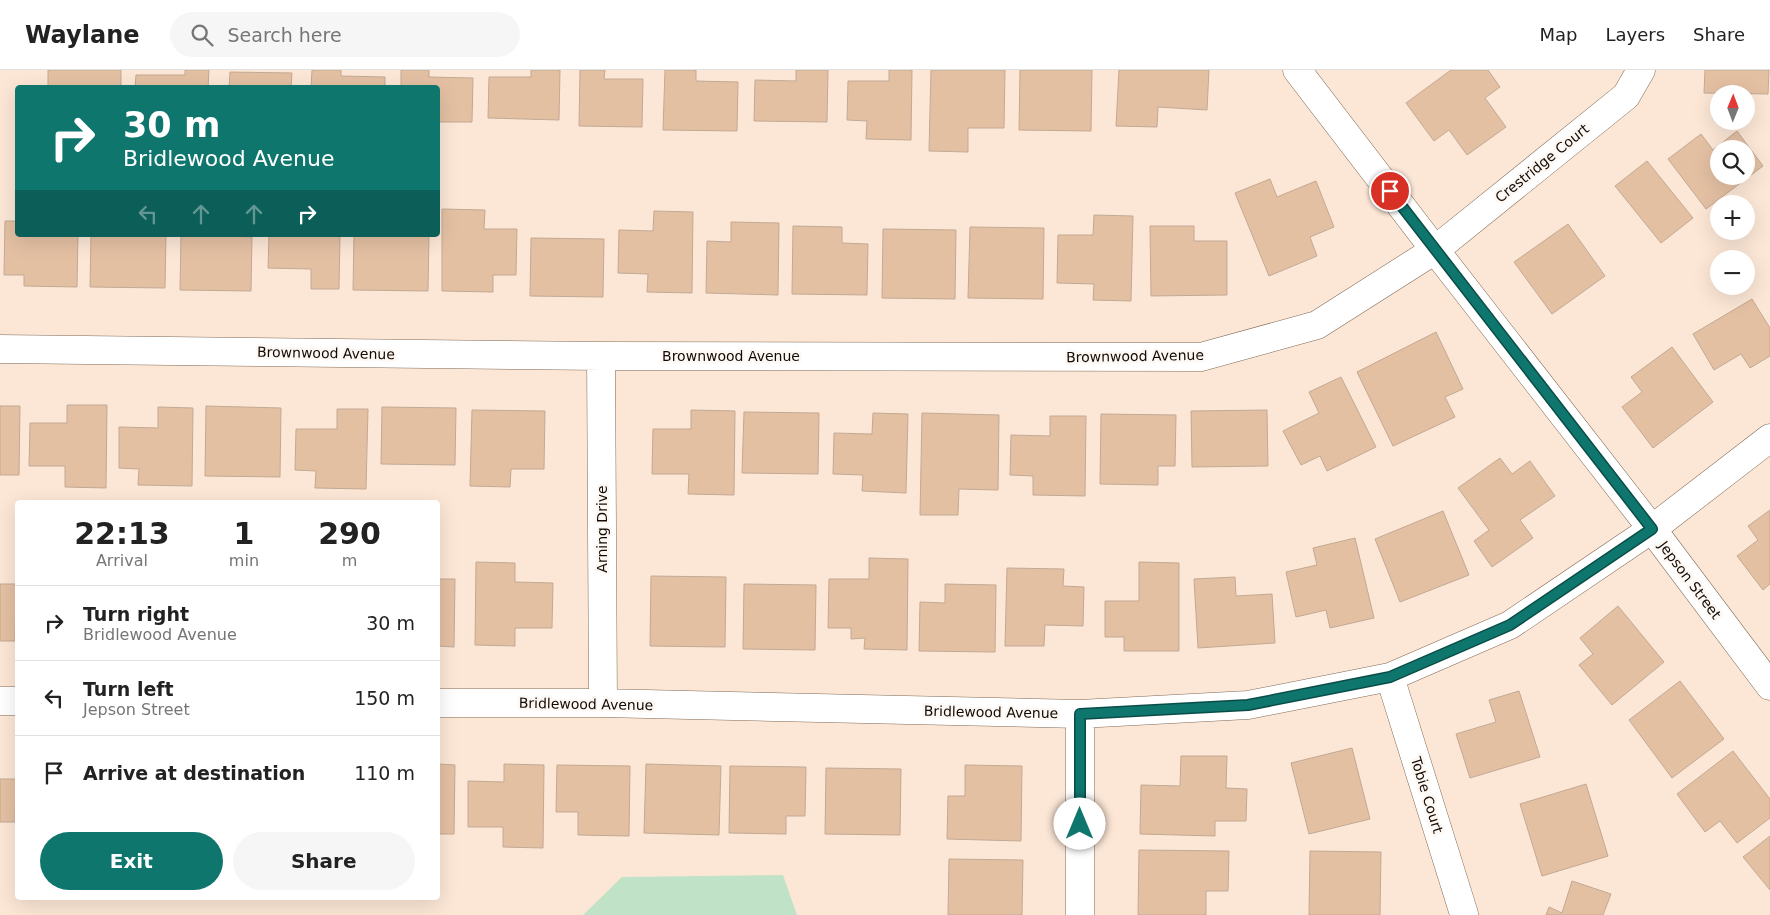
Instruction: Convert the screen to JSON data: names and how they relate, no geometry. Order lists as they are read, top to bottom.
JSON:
{
  "streets": {
    "street": [
      "Crestridge Court",
      "Brownwood Avenue",
      "Arning Drive",
      "Jepson Street",
      "Bridlewood Avenue",
      "Tobie Court"
    ]
  },
  "crossings": [
    ["Crestridge Court", "Brownwood Avenue"],
    ["Crestridge Court", "Jepson Street"],
    ["Brownwood Avenue", "Arning Drive"],
    ["Brownwood Avenue", "Jepson Street"],
    ["Arning Drive", "Bridlewood Avenue"],
    ["Jepson Street", "Bridlewood Avenue"],
    ["Bridlewood Avenue", "Tobie Court"]
  ],
  "north": "top",
  "page": {
    "header": "Waylane",
    "search": "Search here",
    "nav": ["Map", "Layers", "Share"],
    "map_buttons": ["+", "−"],
    "turn": ["30 m", "Bridlewood Avenue"],
    "eta": [
      "22:13",
      "Arrival",
      "1",
      "min",
      "290",
      "m"
    ],
    "list": [
      {
        "name": "Turn right",
        "note": "Bridlewood Avenue",
        "value": "30 m"
      },
      {
        "name": "Turn left",
        "note": "Jepson Street",
        "value": "150 m"
      },
      {
        "name": "Arrive at destination",
        "value": "110 m"
      }
    ],
    "buttons": ["Exit", "Share"]
  }
}
